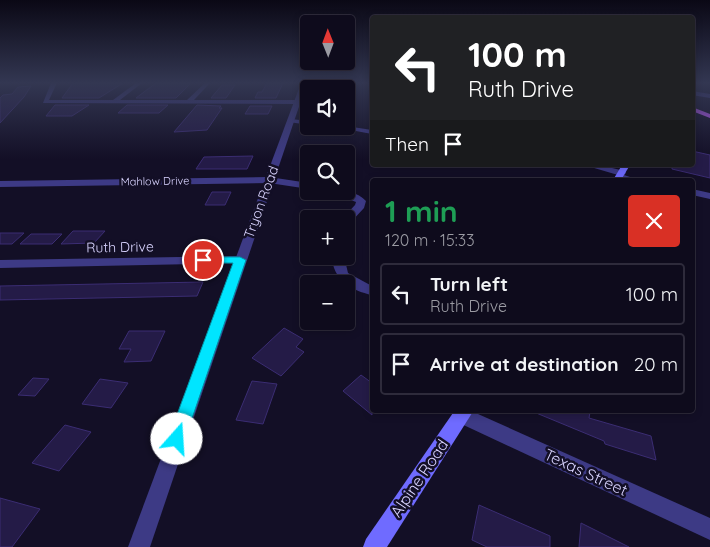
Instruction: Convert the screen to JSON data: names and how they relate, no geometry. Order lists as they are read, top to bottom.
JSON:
{
  "streets": {
    "main road": ["Alpine Road"],
    "street": [
      "Mahlow Drive",
      "Tryon Road",
      "Ruth Drive",
      "Texas Street"
    ]
  },
  "crossings": [
    ["Mahlow Drive", "Tryon Road"],
    ["Tryon Road", "Ruth Drive"],
    ["Texas Street", "Alpine Road"]
  ],
  "north": "top",
  "page": {
    "map_buttons": ["+", "−"],
    "turn": ["100 m", "Ruth Drive"],
    "then": "Then",
    "heading": ["1 min", "120 m · 15:33"],
    "list": [
      {
        "name": "Turn left",
        "note": "Ruth Drive",
        "value": "100 m"
      },
      {
        "name": "Arrive at destination",
        "value": "20 m"
      }
    ]
  }
}
